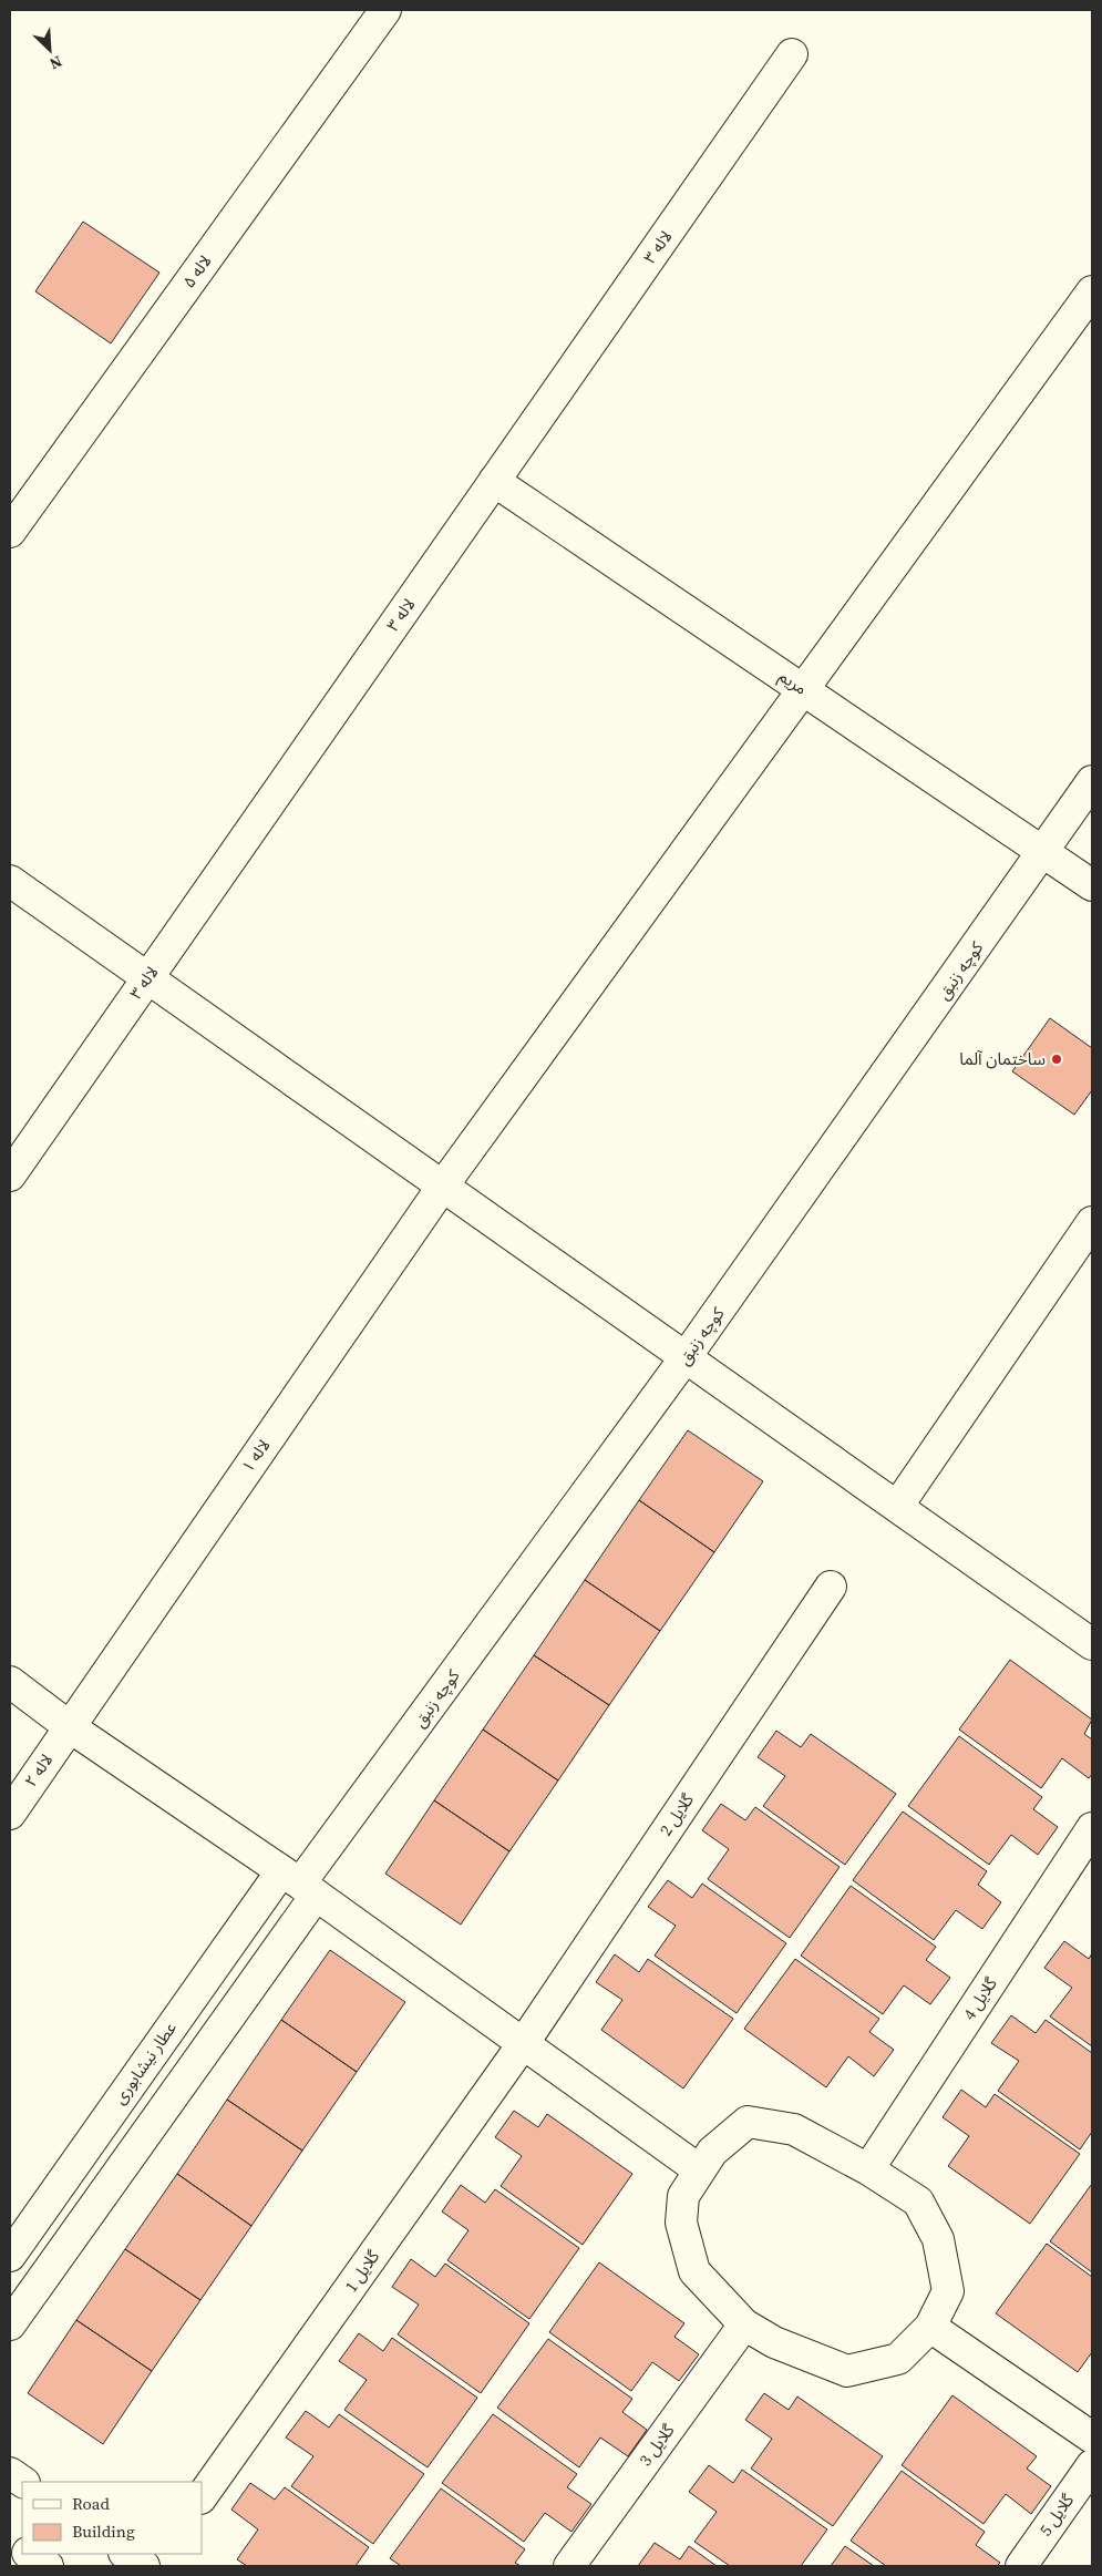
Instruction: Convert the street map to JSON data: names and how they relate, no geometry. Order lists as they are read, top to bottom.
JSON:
{
  "streets": {
    "street": [
      "لاله ۳",
      "لاله ۵",
      "مریم",
      "کوچه زنبق",
      "لاله ۱",
      "لاله ۲",
      "گلایل 2",
      "گلایل 4",
      "عطار نیشابوری",
      "گلایل 1",
      "گلایل 3",
      "گلایل 5"
    ]
  },
  "crossings": [
    ["لاله ۳", "مریم"],
    ["مریم", "کوچه زنبق"],
    ["مریم", "لاله ۱"],
    ["کوچه زنبق", "عطار نیشابوری"],
    ["لاله ۱", "لاله ۲"],
    ["گلایل 2", "گلایل 1"]
  ],
  "places": ["ساختمان آلما"],
  "legend": ["Road", "Building"],
  "north": "bottom right"
}
